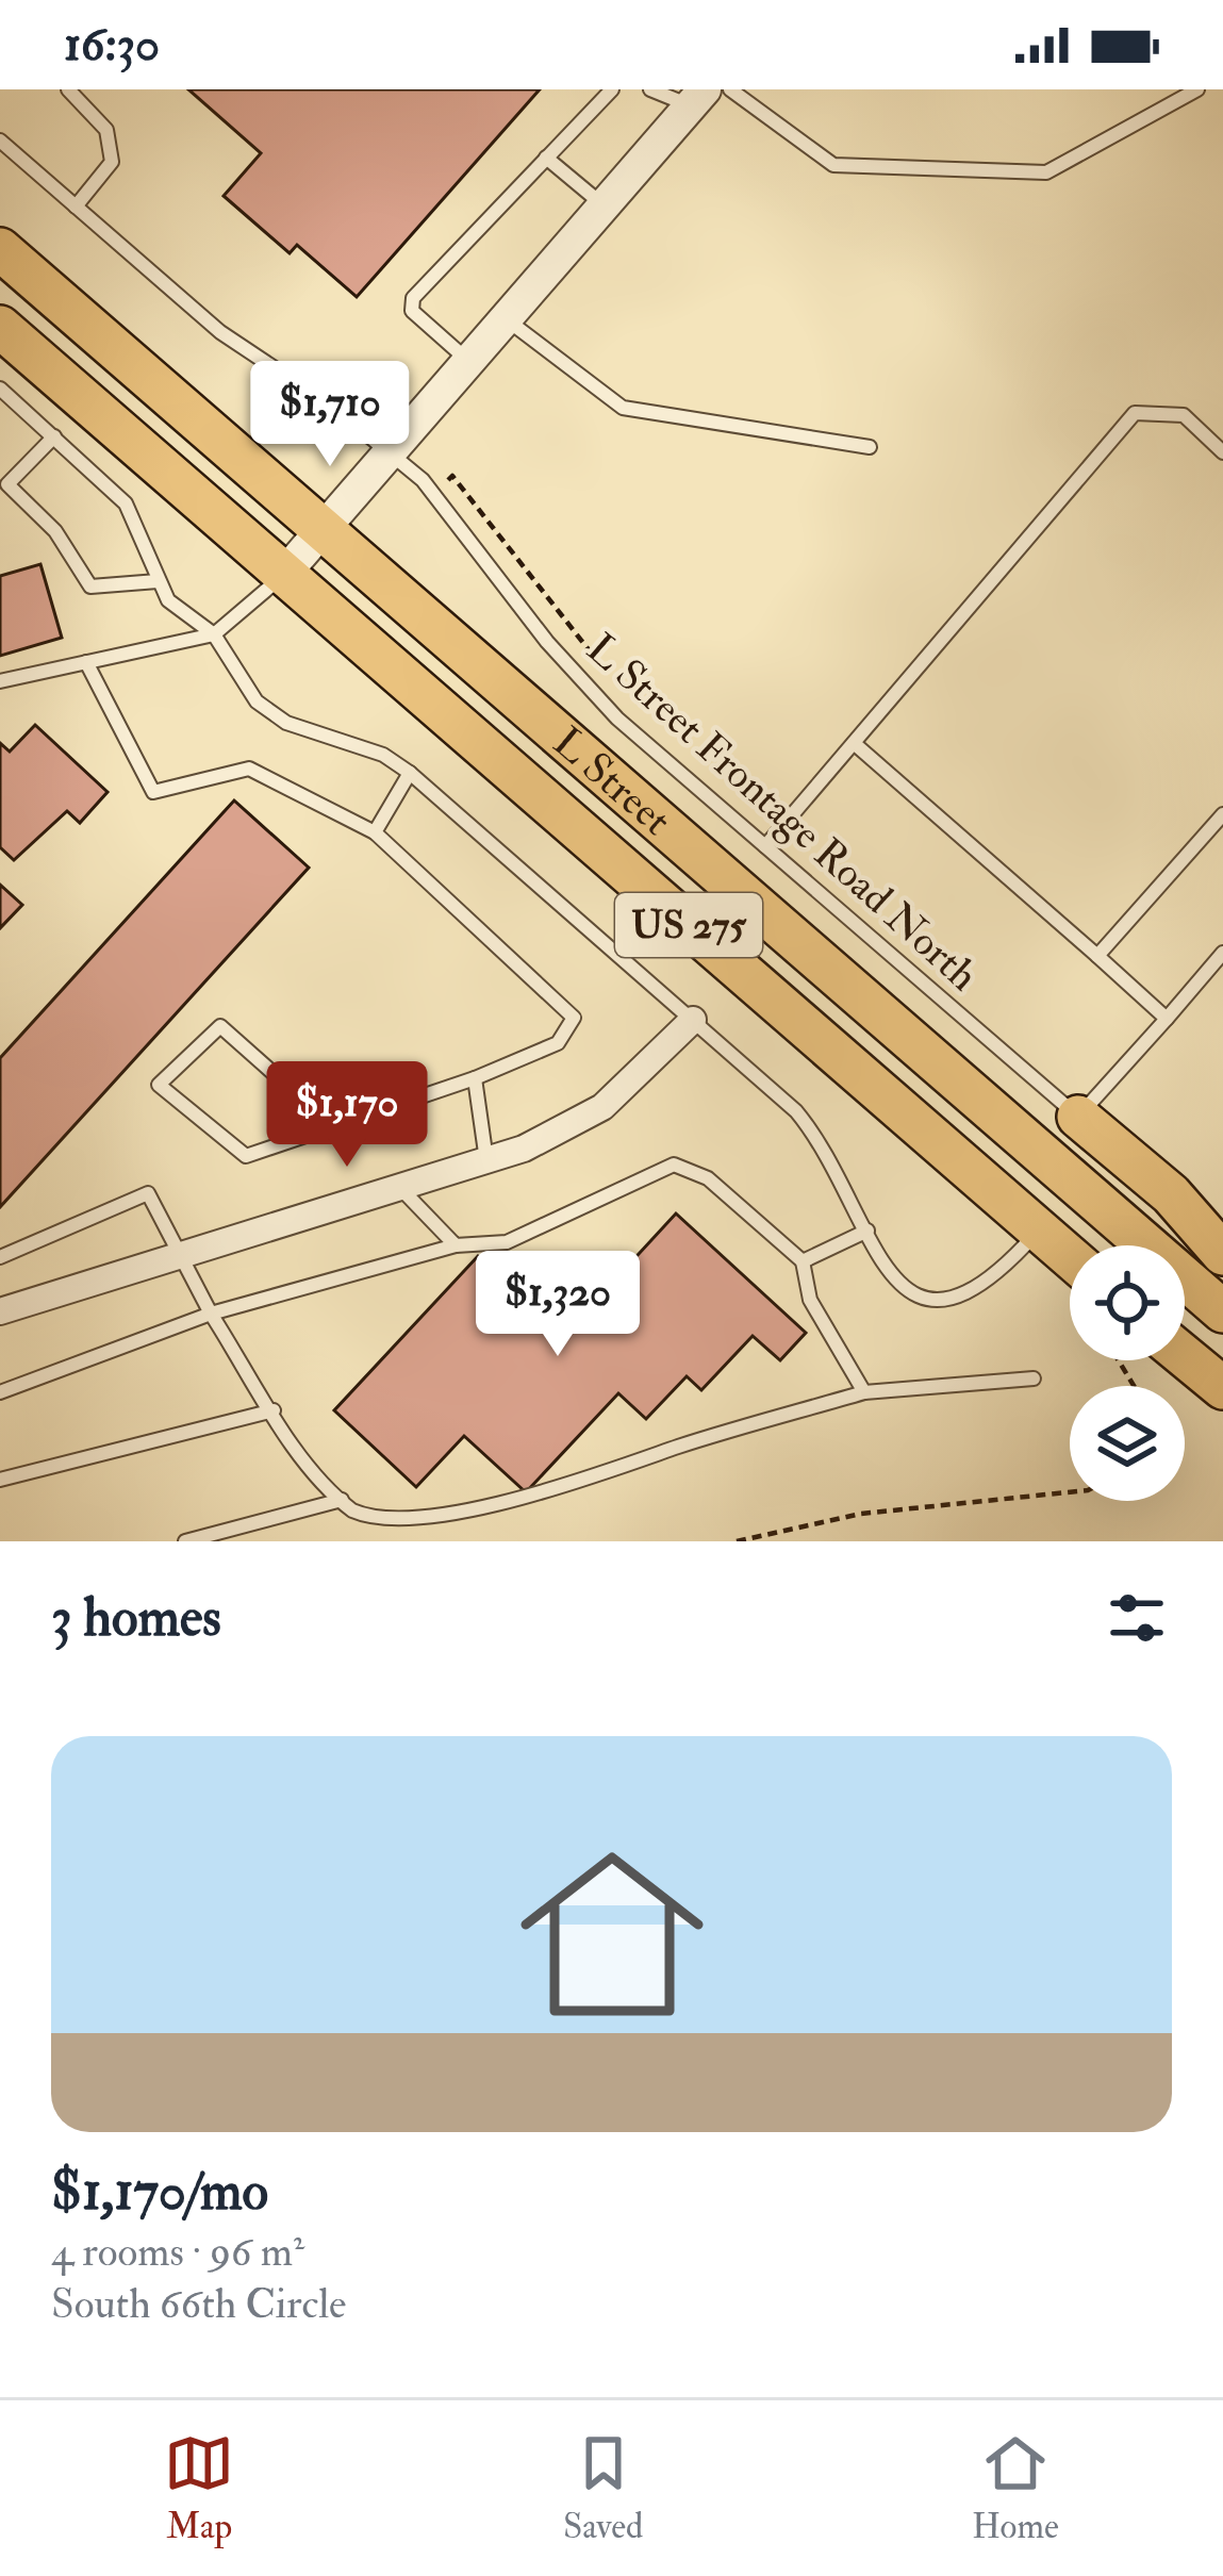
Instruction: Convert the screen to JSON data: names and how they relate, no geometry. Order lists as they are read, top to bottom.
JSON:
{
  "streets": {
    "main road": ["L Street", "US 275"],
    "lane": ["L Street Frontage Road North"]
  },
  "page": {
    "status": "16:30",
    "price": ["$1,710", "$1,170", "$1,320"],
    "heading": "3 homes",
    "list": [
      {
        "name": "$1,170/mo",
        "note": "4 rooms · 96 m² · South 66th Circle"
      }
    ],
    "tabs": ["Map", "Saved", "Home"]
  }
}
